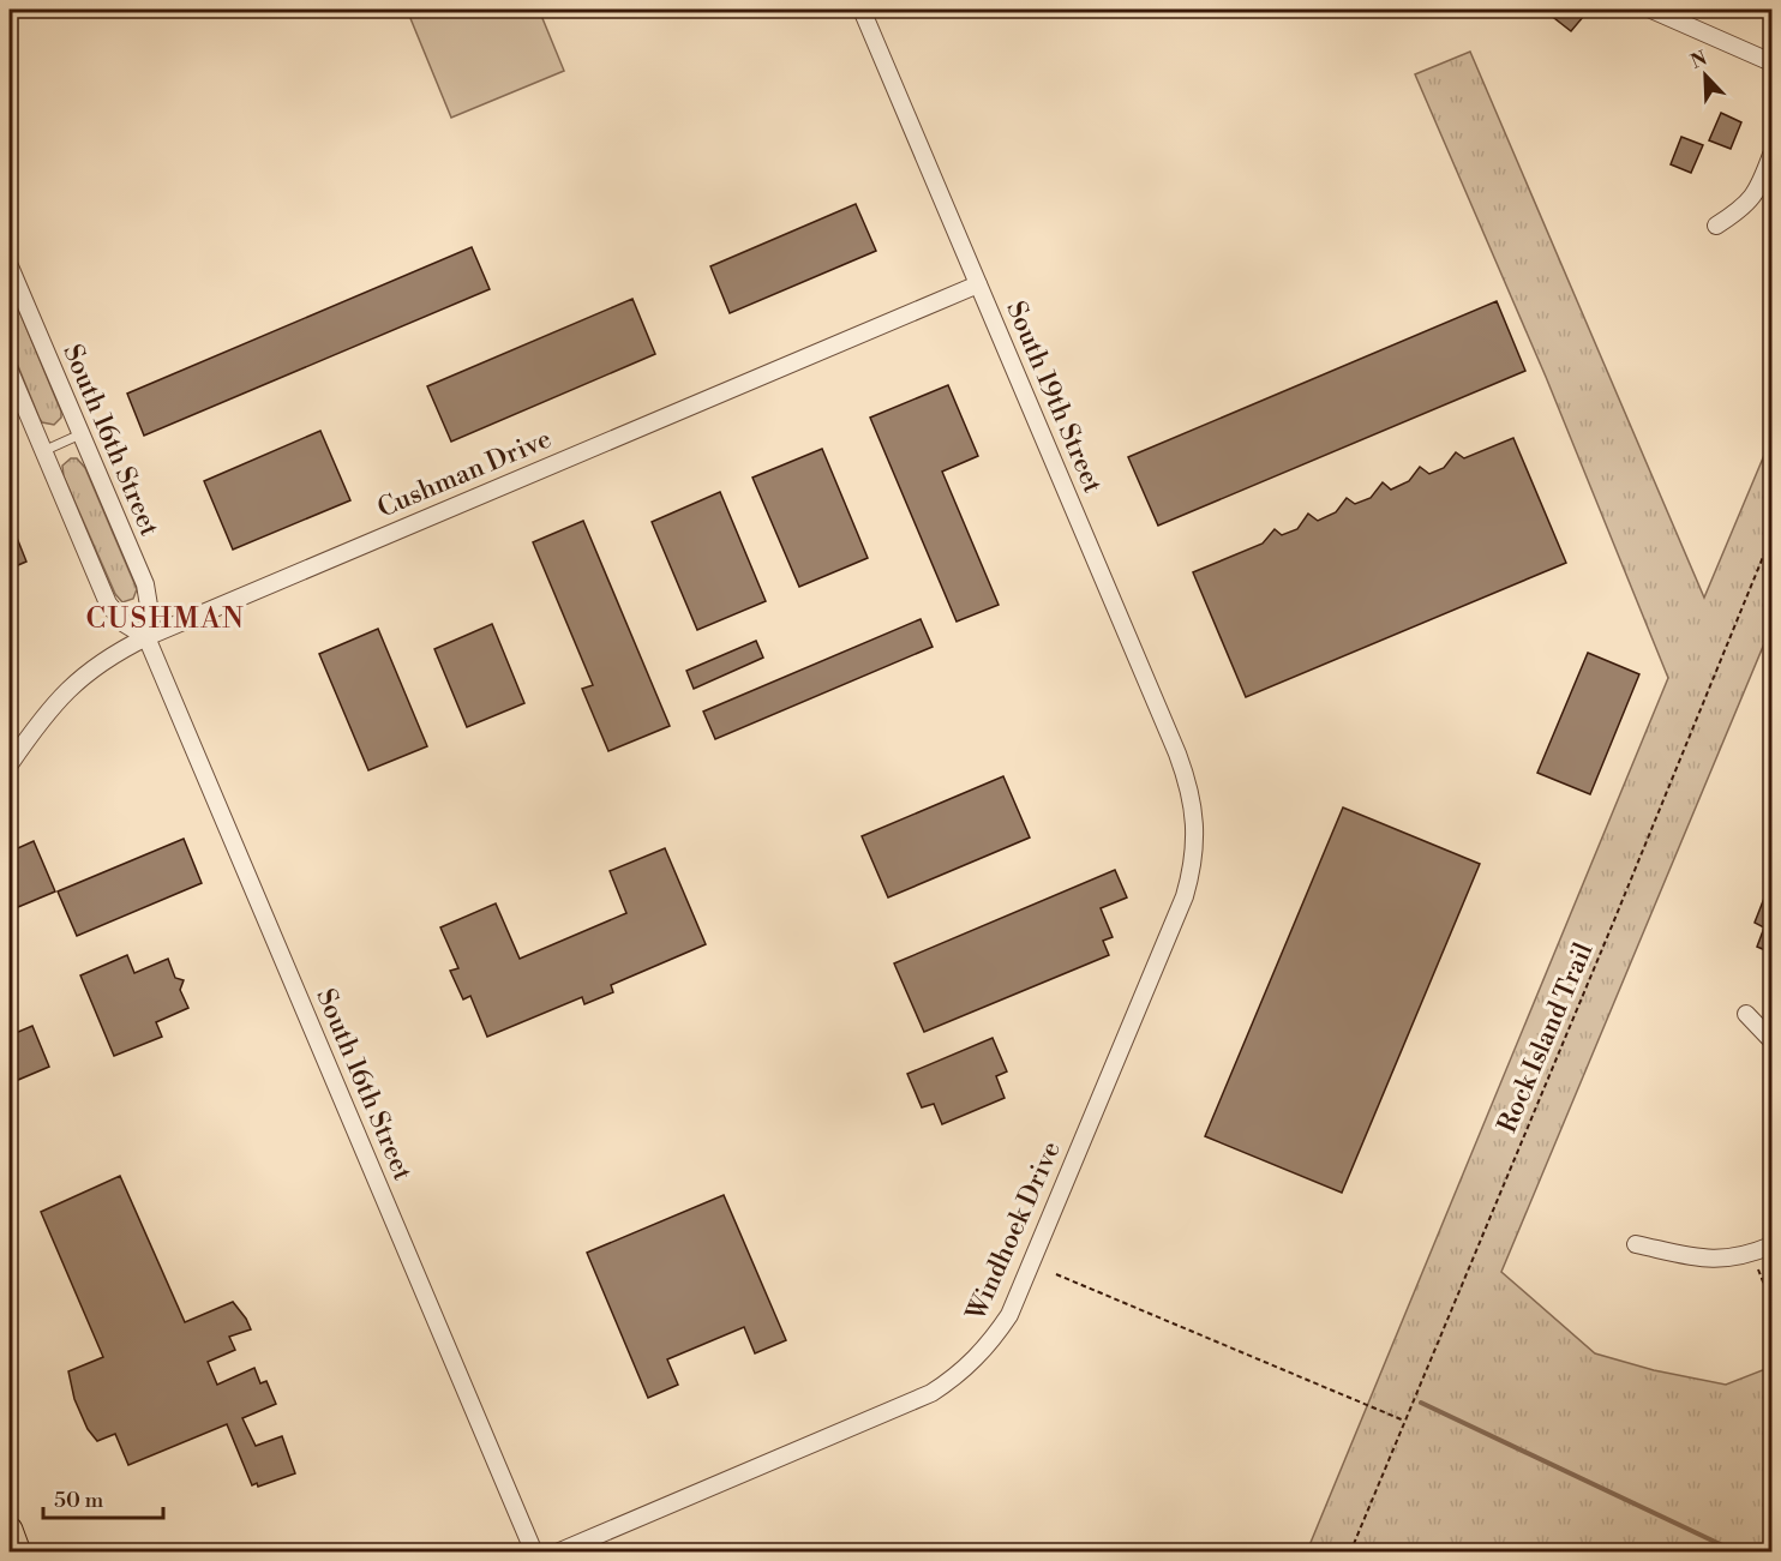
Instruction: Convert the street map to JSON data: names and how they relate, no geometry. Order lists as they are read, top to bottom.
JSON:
{
  "streets": {
    "street": [
      "South 19th Street",
      "South 16th Street",
      "Cushman Drive",
      "Windhoek Drive"
    ],
    "path": ["Rock Island Trail"]
  },
  "crossings": [
    ["South 19th Street", "Cushman Drive"],
    ["South 19th Street", "Windhoek Drive"],
    ["South 16th Street", "Cushman Drive"]
  ],
  "districts": ["CUSHMAN"],
  "scale_bar": "50 m",
  "north": "top left"
}
